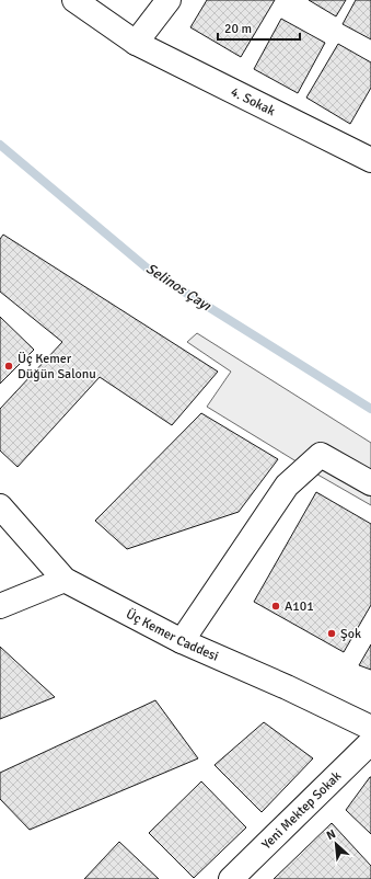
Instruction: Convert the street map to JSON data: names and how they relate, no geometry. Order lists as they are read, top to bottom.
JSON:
{
  "streets": {
    "street": ["4. Sokak", "Üç Kemer Caddesi", "Yeni Mektep Sokak"]
  },
  "water": ["Selinos Çayı"],
  "places": ["Üç Kemer Düğün Salonu", "A101", "Şok"],
  "scale_bar": "20 m",
  "north": "top left"
}
